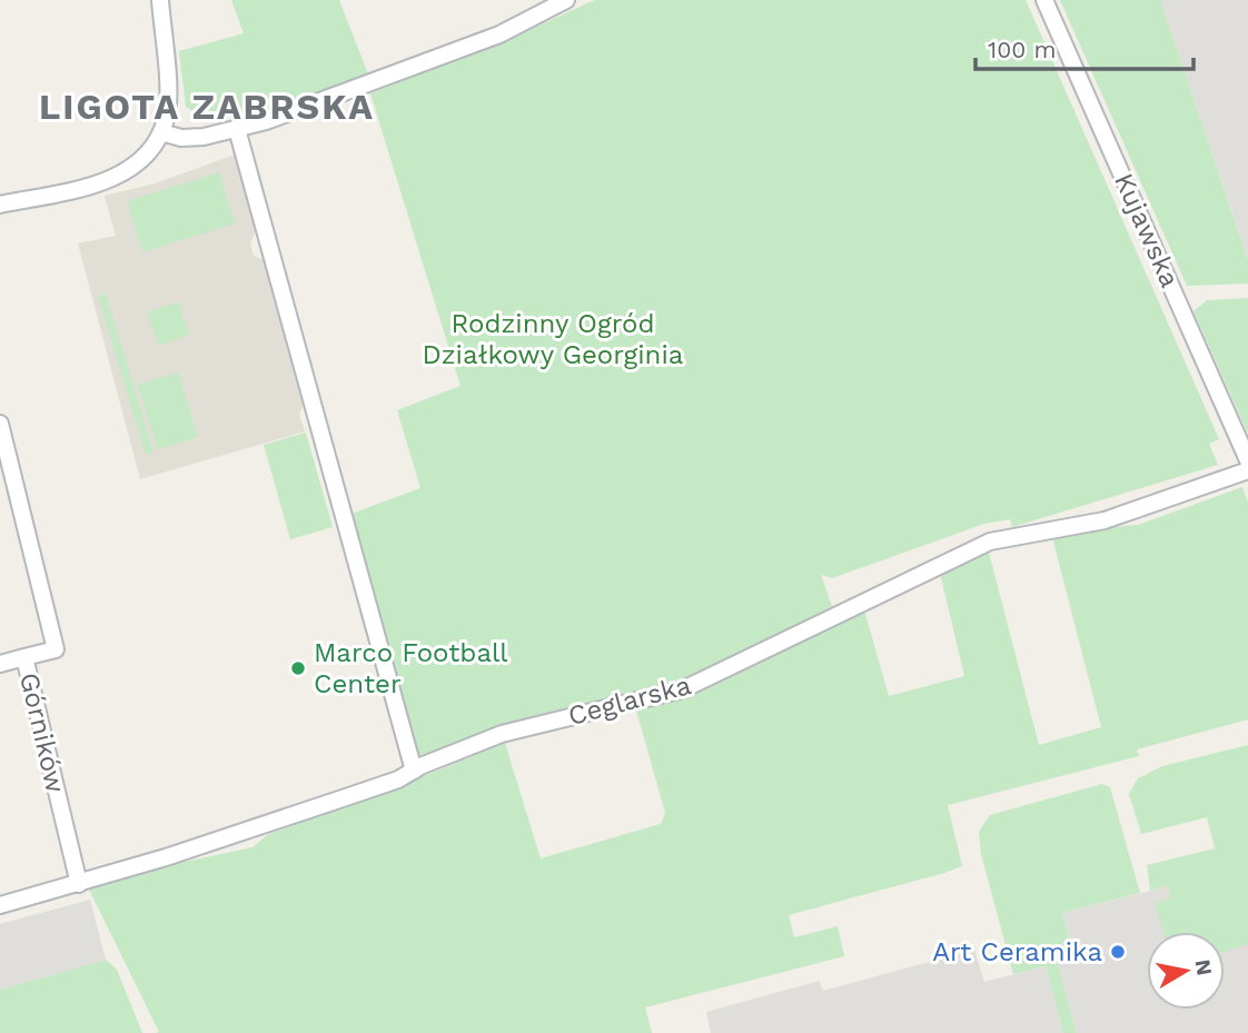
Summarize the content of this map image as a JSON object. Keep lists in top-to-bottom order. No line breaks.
{"streets":{"street":["Kujawska","Ceglarska","Górników"]},"crossings":[["Ceglarska","Górników"]],"districts":["LIGOTA ZABRSKA"],"parks":["Rodzinny Ogród Działkowy Georginia"],"places":["Marco Football Center","Art Ceramika"],"scale_bar":"100 m","north":"right"}
